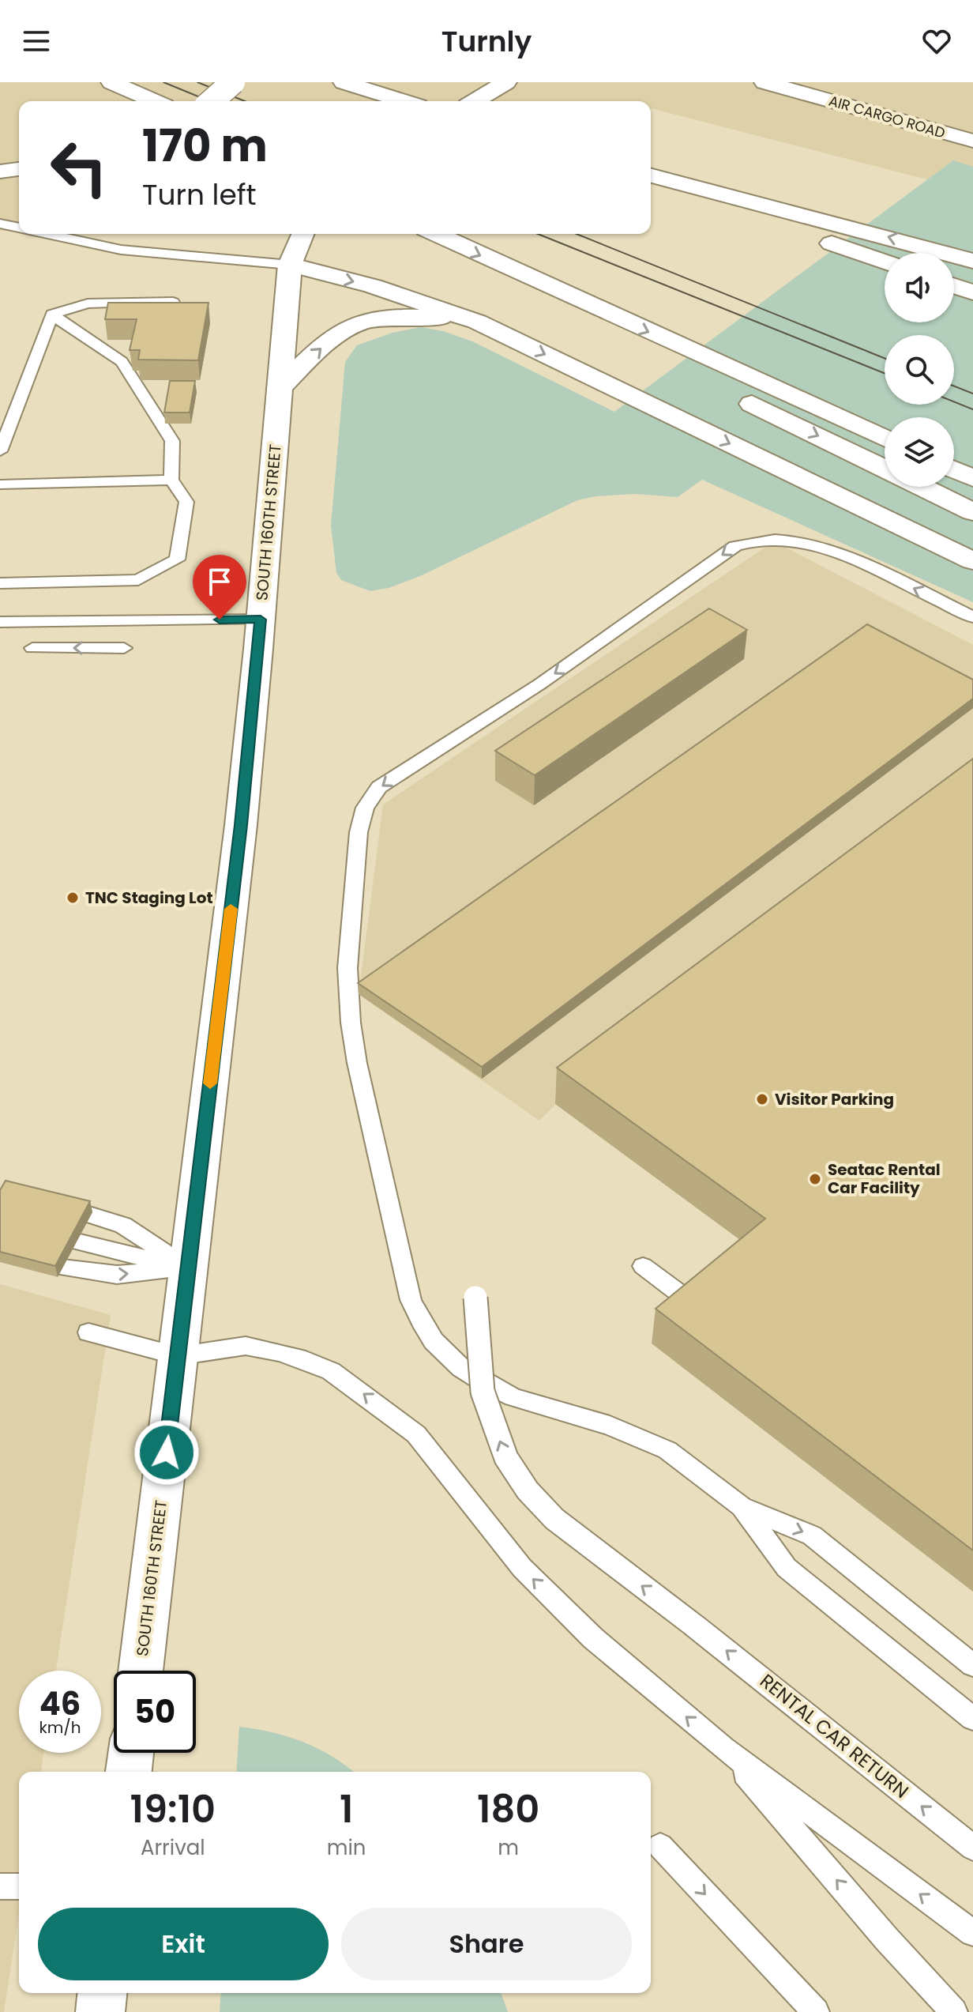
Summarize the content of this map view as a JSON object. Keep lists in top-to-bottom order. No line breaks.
{"streets":{"main road":["AIR CARGO ROAD","SOUTH 160TH STREET"],"lane":["RENTAL CAR RETURN"]},"places":["TNC Staging Lot","Visitor Parking","Seatac Rental Car Facility"],"page":{"header":"Turnly","turn":["170 m","Turn left"],"speed":"46 km/h","limit":"50","eta":["19:10","Arrival","1","min","180","m"],"buttons":["Exit","Share"]}}
